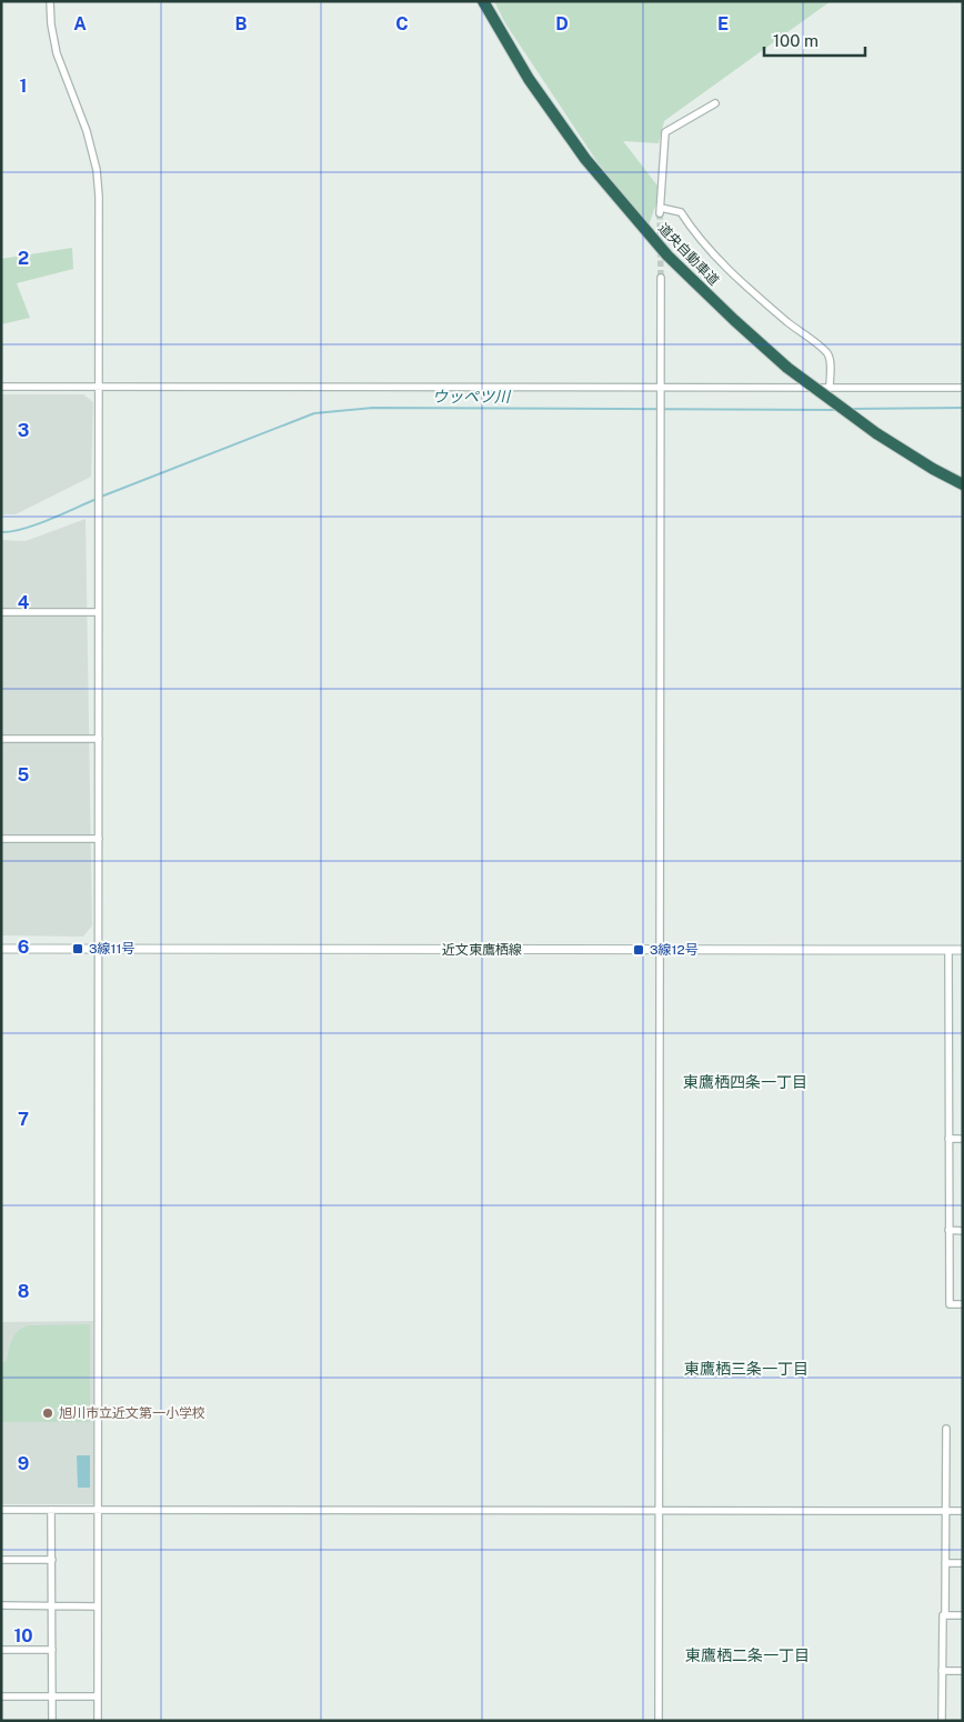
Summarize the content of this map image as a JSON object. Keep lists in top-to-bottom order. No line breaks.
{"streets":{"highway":["道央自動車道"],"street":["近文東鷹栖線"]},"districts":["東鷹栖四条一丁目","東鷹栖三条一丁目","東鷹栖二条一丁目"],"water":["ウッペツ川"],"places":{"transit":["3線11号","3線12号"],"other":["旭川市立近文第一小学校"]},"scale_bar":"100 m","grid":{"columns":["A","B","C","D","E"],"rows":["1","2","3","4","5","6","7","8","9","10"]}}
